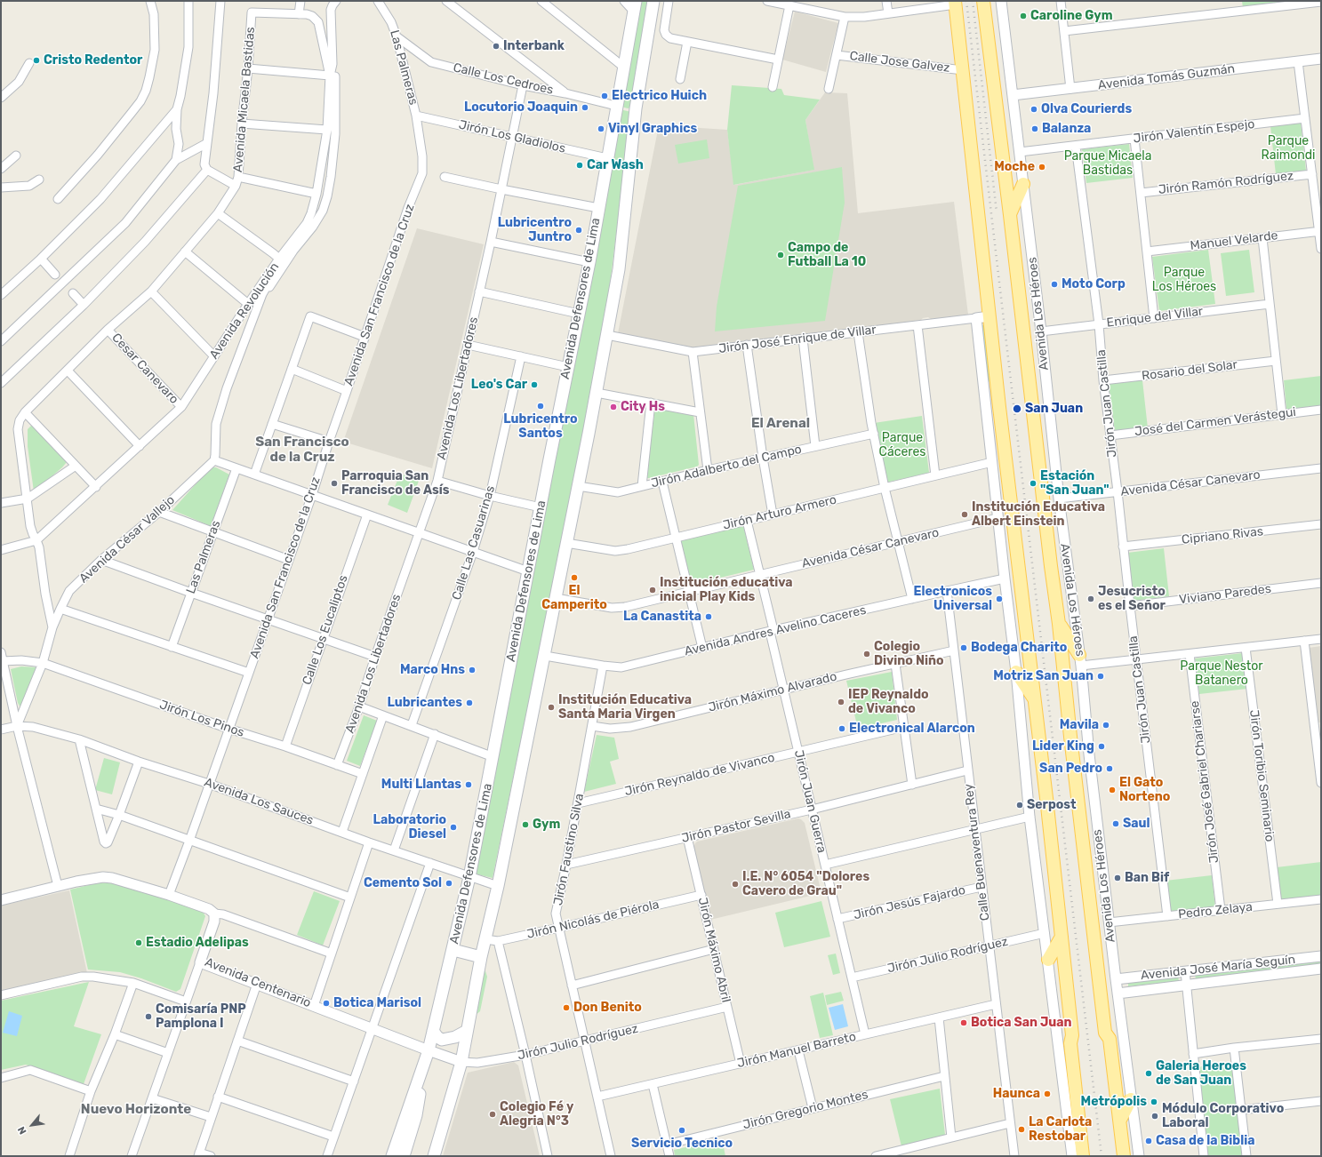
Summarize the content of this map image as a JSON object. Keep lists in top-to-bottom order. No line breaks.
{"streets":{"main road":["Avenida Defensores de Lima","Avenida Los Héroes"],"street":["Calle Jose Galvez","Las Palmeras","Avenida Tomás Guzmán","Calle Los Cedroes","Avenida Micaela Bastidas","Jirón Valentín Espejo","Jirón Los Gladiolos","Jirón Ramón Rodríguez","Manuel Velarde","Avenida San Francisco de la Cruz","Avenida Revolución","Enrique del Villar","Jirón José Enrique de Villar","Cesar Canevaro","Rosario del Solar","Avenida Los Libertadores","Jirón Juan Castilla","José del Carmen Verástegui","Jirón Adalberto del Campo","Avenida César Canevaro","Jirón Arturo Armero","Cipriano Rivas","Avenida César Vallejo","Calle Las Casuarinas","Viviano Paredes","Calle Los Eucaliptos","Avenida Andres Avelino Caceres","Jirón Máximo Alvarado","Jirón Los Pinos","Jirón Reynaldo de Vivanco","Jirón Toribio Seminario","Jirón José Gabriel Chariarse","Avenida Los Sauces","Jirón Juan Guerra","Jirón Pastor Sevilla","Jirón Faustino Silva","Calle Buenaventura Rey","Jirón Jesús Fajardo","Pedro Zelaya","Jirón Nicolás de Piérola","Jirón Máximo Abril","Jirón Julio Rodríguez","Avenida José María Seguín","Avenida Centenario","Jirón Manuel Barreto","Jirón Gregorio Montes"]},"crossings":[["Las Palmeras","Calle Los Cedroes"],["Las Palmeras","Jirón Los Gladiolos"],["Las Palmeras","Avenida San Francisco de la Cruz"],["Avenida Tomás Guzmán","Avenida Los Héroes"],["Calle Los Cedroes","Avenida Defensores de Lima"],["Calle Los Cedroes","Avenida Los Libertadores"],["Avenida Micaela Bastidas","Avenida Revolución"],["Avenida Micaela Bastidas","Cesar Canevaro"],["Jirón Valentín Espejo","Avenida Los Héroes"],["Jirón Valentín Espejo","Jirón Juan Castilla"],["Jirón Los Gladiolos","Avenida San Francisco de la Cruz"],["Jirón Los Gladiolos","Avenida Defensores de Lima"],["Jirón Los Gladiolos","Avenida Los Libertadores"],["Avenida San Francisco de la Cruz","Jirón Los Pinos"],["Avenida San Francisco de la Cruz","Avenida Los Sauces"],["Avenida Defensores de Lima","Avenida Los Sauces"],["Avenida Defensores de Lima","Jirón Julio Rodríguez"],["Avenida Defensores de Lima","Avenida Centenario"],["Avenida Revolución","Cesar Canevaro"],["Avenida Los Héroes","Enrique del Villar"],["Avenida Los Héroes","Avenida César Canevaro"],["Avenida Los Héroes","Pedro Zelaya"],["Avenida Los Héroes","Avenida José María Seguín"],["Enrique del Villar","Jirón Juan Castilla"],["Rosario del Solar","Jirón Juan Castilla"],["Avenida Los Libertadores","Jirón Los Pinos"],["Jirón Juan Castilla","José del Carmen Verástegui"],["Jirón Juan Castilla","Avenida César Canevaro"],["Jirón Juan Castilla","Cipriano Rivas"],["Jirón Juan Castilla","Viviano Paredes"],["Jirón Juan Castilla","Pedro Zelaya"],["Avenida César Canevaro","Jirón Juan Guerra"],["Jirón Arturo Armero","Jirón Juan Guerra"],["Avenida César Vallejo","Jirón Los Pinos"],["Avenida César Vallejo","Avenida Los Sauces"],["Calle Los Eucaliptos","Jirón Los Pinos"],["Avenida Andres Avelino Caceres","Jirón Juan Guerra"],["Avenida Andres Avelino Caceres","Jirón Faustino Silva"],["Avenida Andres Avelino Caceres","Calle Buenaventura Rey"],["Jirón Máximo Alvarado","Jirón Juan Guerra"],["Jirón Máximo Alvarado","Jirón Faustino Silva"],["Jirón Máximo Alvarado","Calle Buenaventura Rey"],["Jirón Reynaldo de Vivanco","Jirón Juan Guerra"],["Jirón Reynaldo de Vivanco","Jirón Faustino Silva"],["Jirón Toribio Seminario","Pedro Zelaya"],["Jirón José Gabriel Chariarse","Pedro Zelaya"],["Jirón Juan Guerra","Jirón Pastor Sevilla"],["Jirón Juan Guerra","Jirón Jesús Fajardo"],["Jirón Juan Guerra","Jirón Julio Rodríguez"],["Jirón Juan Guerra","Jirón Manuel Barreto"],["Jirón Pastor Sevilla","Jirón Faustino Silva"],["Jirón Pastor Sevilla","Calle Buenaventura Rey"],["Jirón Pastor Sevilla","Jirón Máximo Abril"],["Jirón Faustino Silva","Jirón Nicolás de Piérola"],["Jirón Faustino Silva","Jirón Julio Rodríguez"],["Jirón Faustino Silva","Jirón Manuel Barreto"],["Calle Buenaventura Rey","Jirón Jesús Fajardo"],["Calle Buenaventura Rey","Jirón Julio Rodríguez"],["Calle Buenaventura Rey","Jirón Manuel Barreto"],["Jirón Nicolás de Piérola","Jirón Máximo Abril"],["Jirón Máximo Abril","Jirón Julio Rodríguez"],["Jirón Máximo Abril","Jirón Manuel Barreto"],["Jirón Julio Rodríguez","Avenida Centenario"]],"districts":["El Arenal","San Francisco de la Cruz","Nuevo Horizonte"],"parks":["Parque Raimondi","Parque Micaela Bastidas","Parque Los Héroes","Parque Cáceres","Parque Nestor Batanero"],"places":["Caroline Gym","Interbank","Cristo Redentor","Electrico Huich","Locutorio Joaquin","Olva Courierds","Vinyl Graphics","Balanza","Car Wash","Moche","Lubricentro Juntro","Campo de Futball La 10","Moto Corp","Leo's Car","Lubricentro Santos","City Hs","San Juan","Parroquia San Francisco de Asís","Estación \"San Juan\"","Institución Educativa Albert Einstein","El Camperito","Institución educativa inicial Play Kids","Electronicos Universal","Jesucristo es el Señor","La Canastita","Bodega Charito","Colegio Divino Niño","Marco Hns","Motriz San Juan","IEP Reynaldo de Vivanco","Lubricantes","Institución Educativa Santa Maria Virgen","Mavila","Electronical Alarcon","Lider King","San Pedro","Multi Llantas","El Gato Norteno","Serpost","Saul","Gym","Laboratorio Diesel","Ban Bif","Cemento Sol","I.E. N° 6054 \"Dolores Cavero de Grau\"","Estadio Adelipas","Botica Marisol","Don Benito","Comisaría PNP Pamplona I","Botica San Juan","Galeria Heroes de San Juan","Haunca","Metrópolis","Colegio Fé y Alegria N°3","Módulo Corporativo Laboral","La Carlota Restobar","Servicio Tecnico","Casa de la Biblia"],"north":"bottom left"}
